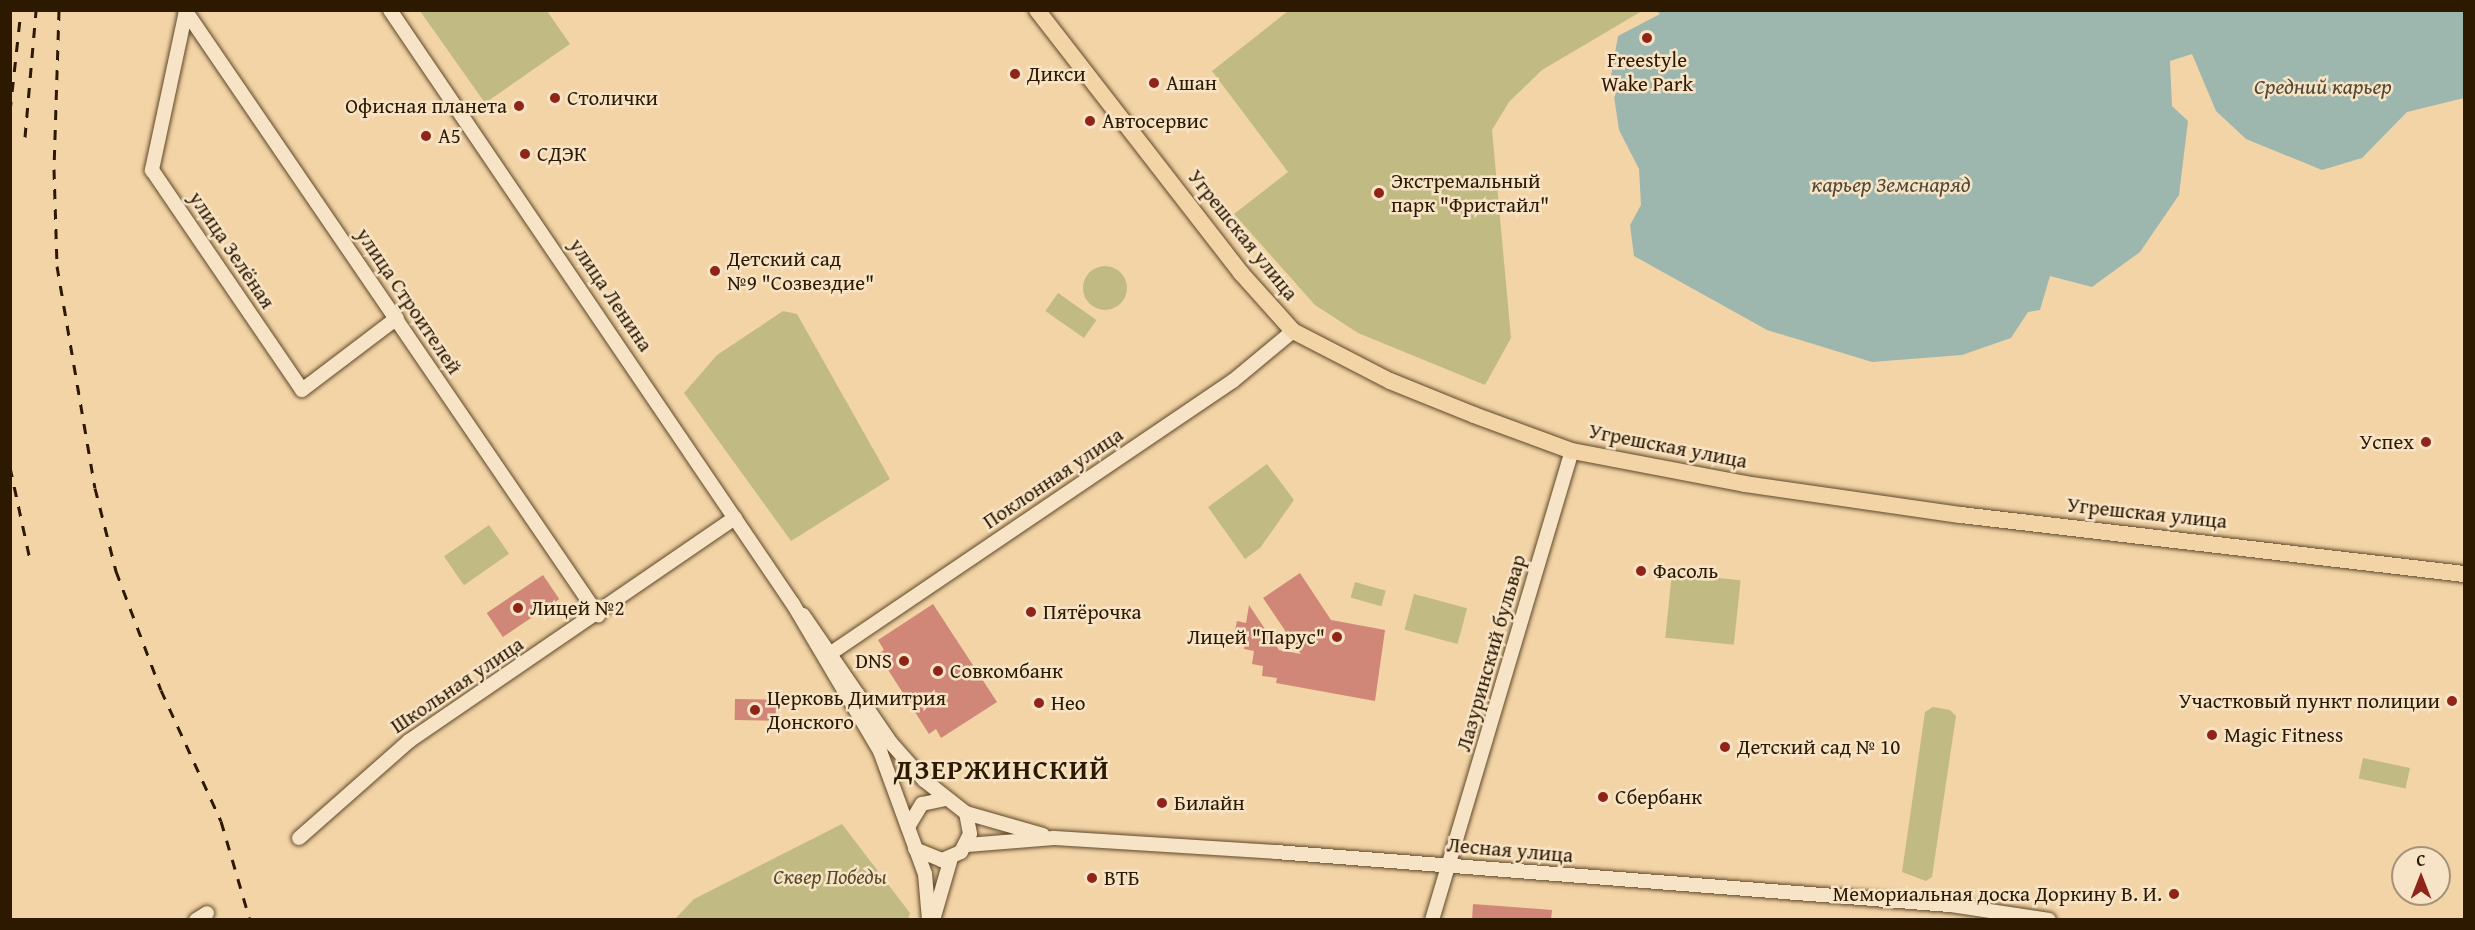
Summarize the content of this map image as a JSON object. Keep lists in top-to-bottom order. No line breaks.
{"streets":{"main road":["Угрешская улица"],"street":["улица Зелёная","улица Ленина","улица Строителей","Поклонная улица","Лазуринский бульвар","Школьная улица","Лесная улица"]},"crossings":[["Угрешская улица","Поклонная улица"],["Угрешская улица","Лазуринский бульвар"],["улица Зелёная","улица Строителей"],["улица Ленина","Поклонная улица"],["улица Ленина","Школьная улица"],["улица Ленина","Лесная улица"],["улица Строителей","Школьная улица"],["Лазуринский бульвар","Лесная улица"]],"districts":["ДЗЕРЖИНСКИЙ"],"water":["Средний карьер","карьер Земснаряд"],"parks":["Сквер Победы"],"places":["Freestyle Wake Park","Дикси","Ашан","Столички","Офисная планета","Автосервис","А5","СДЭК","Экстремальный парк \"Фристайл\"","Детский сад №9 \"Созвездие\"","Успех","Фасоль","Лицей №2","Пятёрочка","Лицей \"Парус\"","DNS","Совкомбанк","Участковый пункт полиции","Нео","Церковь Димитрия Донского","Magic Fitness","Детский сад № 10","Сбербанк","Билайн","ВТБ","Мемориальная доска Доркину В. И."],"north":"top"}
